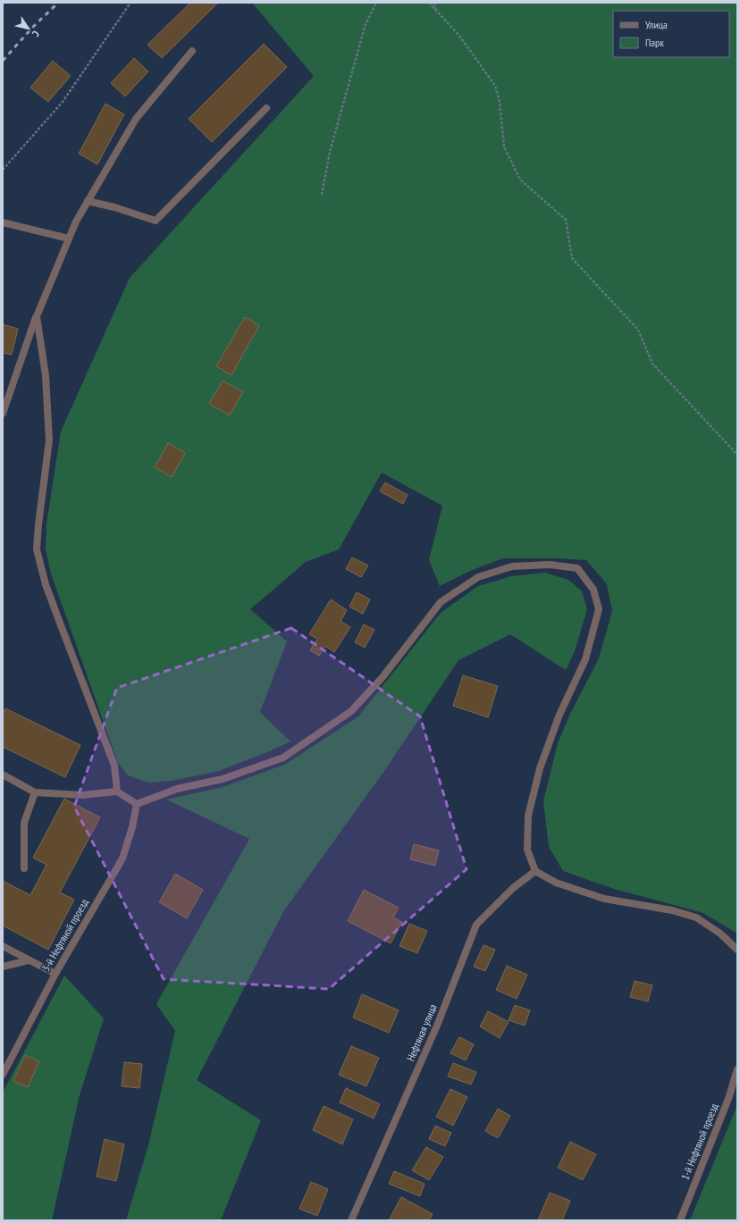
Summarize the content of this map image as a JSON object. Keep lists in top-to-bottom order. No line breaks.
{"streets":{"street":["3-й Нефтяной проезд","Нефтяная улица","1-й Нефтяной проезд"]},"legend":["Улица","Парк"],"north":"bottom right"}
